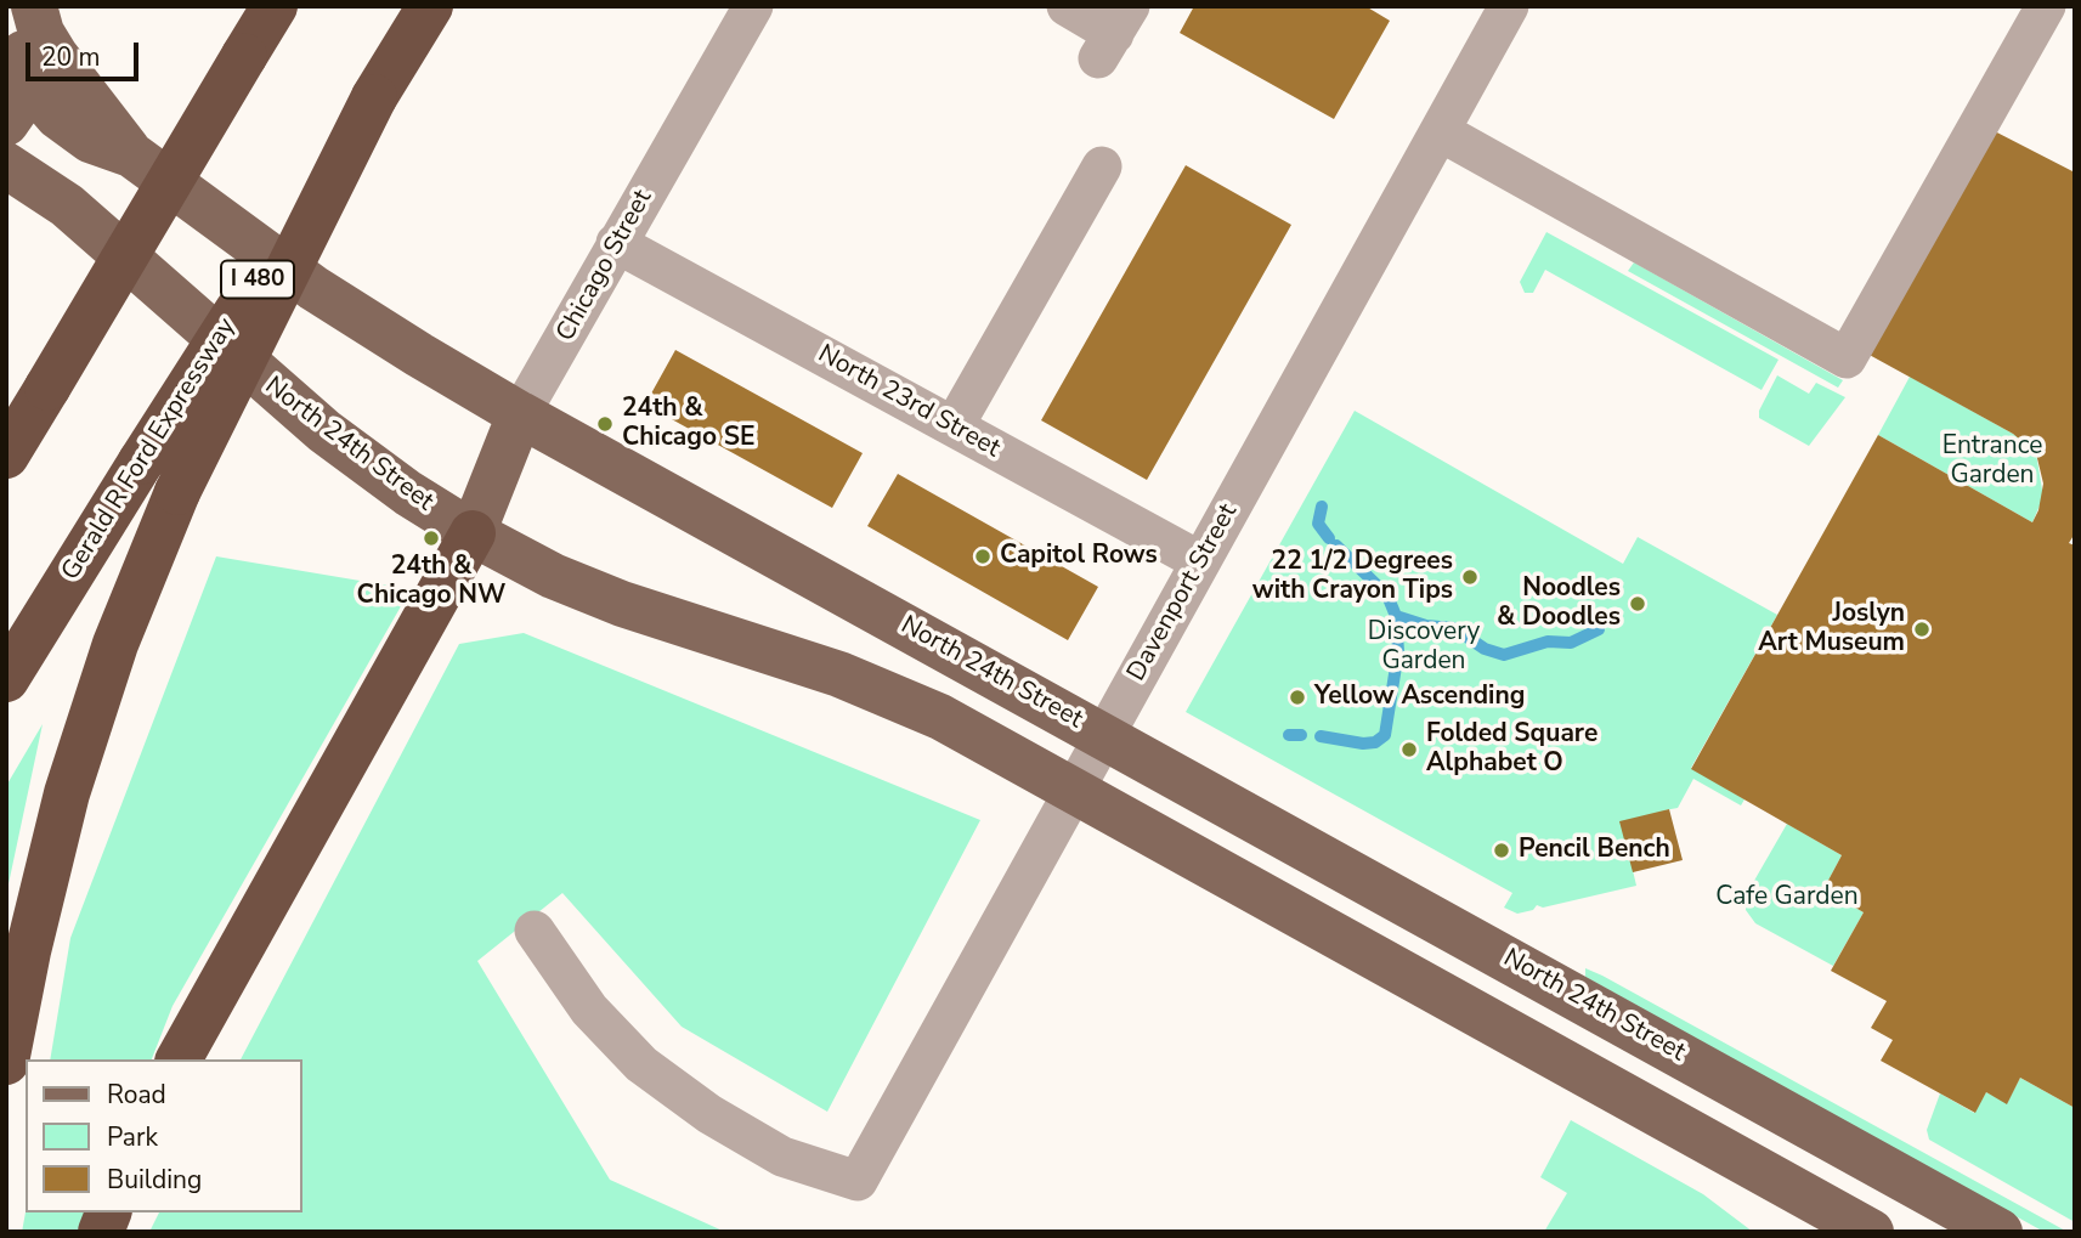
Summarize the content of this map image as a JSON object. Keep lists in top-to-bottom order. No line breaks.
{"streets":{"highway":["I 480","Gerald R Ford Expressway"],"main road":["Chicago Street","North 24th Street"],"street":["North 23rd Street","Davenport Street"]},"crossings":[["Chicago Street","North 23rd Street"],["Chicago Street","North 24th Street"],["North 23rd Street","Davenport Street"],["North 24th Street","Davenport Street"]],"parks":["Entrance Garden","Discovery Garden","Cafe Garden"],"places":["24th & Chicago SE","24th & Chicago NW","Capitol Rows","22 1/2 Degrees with Crayon Tips","Noodles & Doodles","Joslyn Art Museum","Yellow Ascending","Folded Square Alphabet O","Pencil Bench"],"legend":["Road","Park","Building"],"scale_bar":"20 m"}
